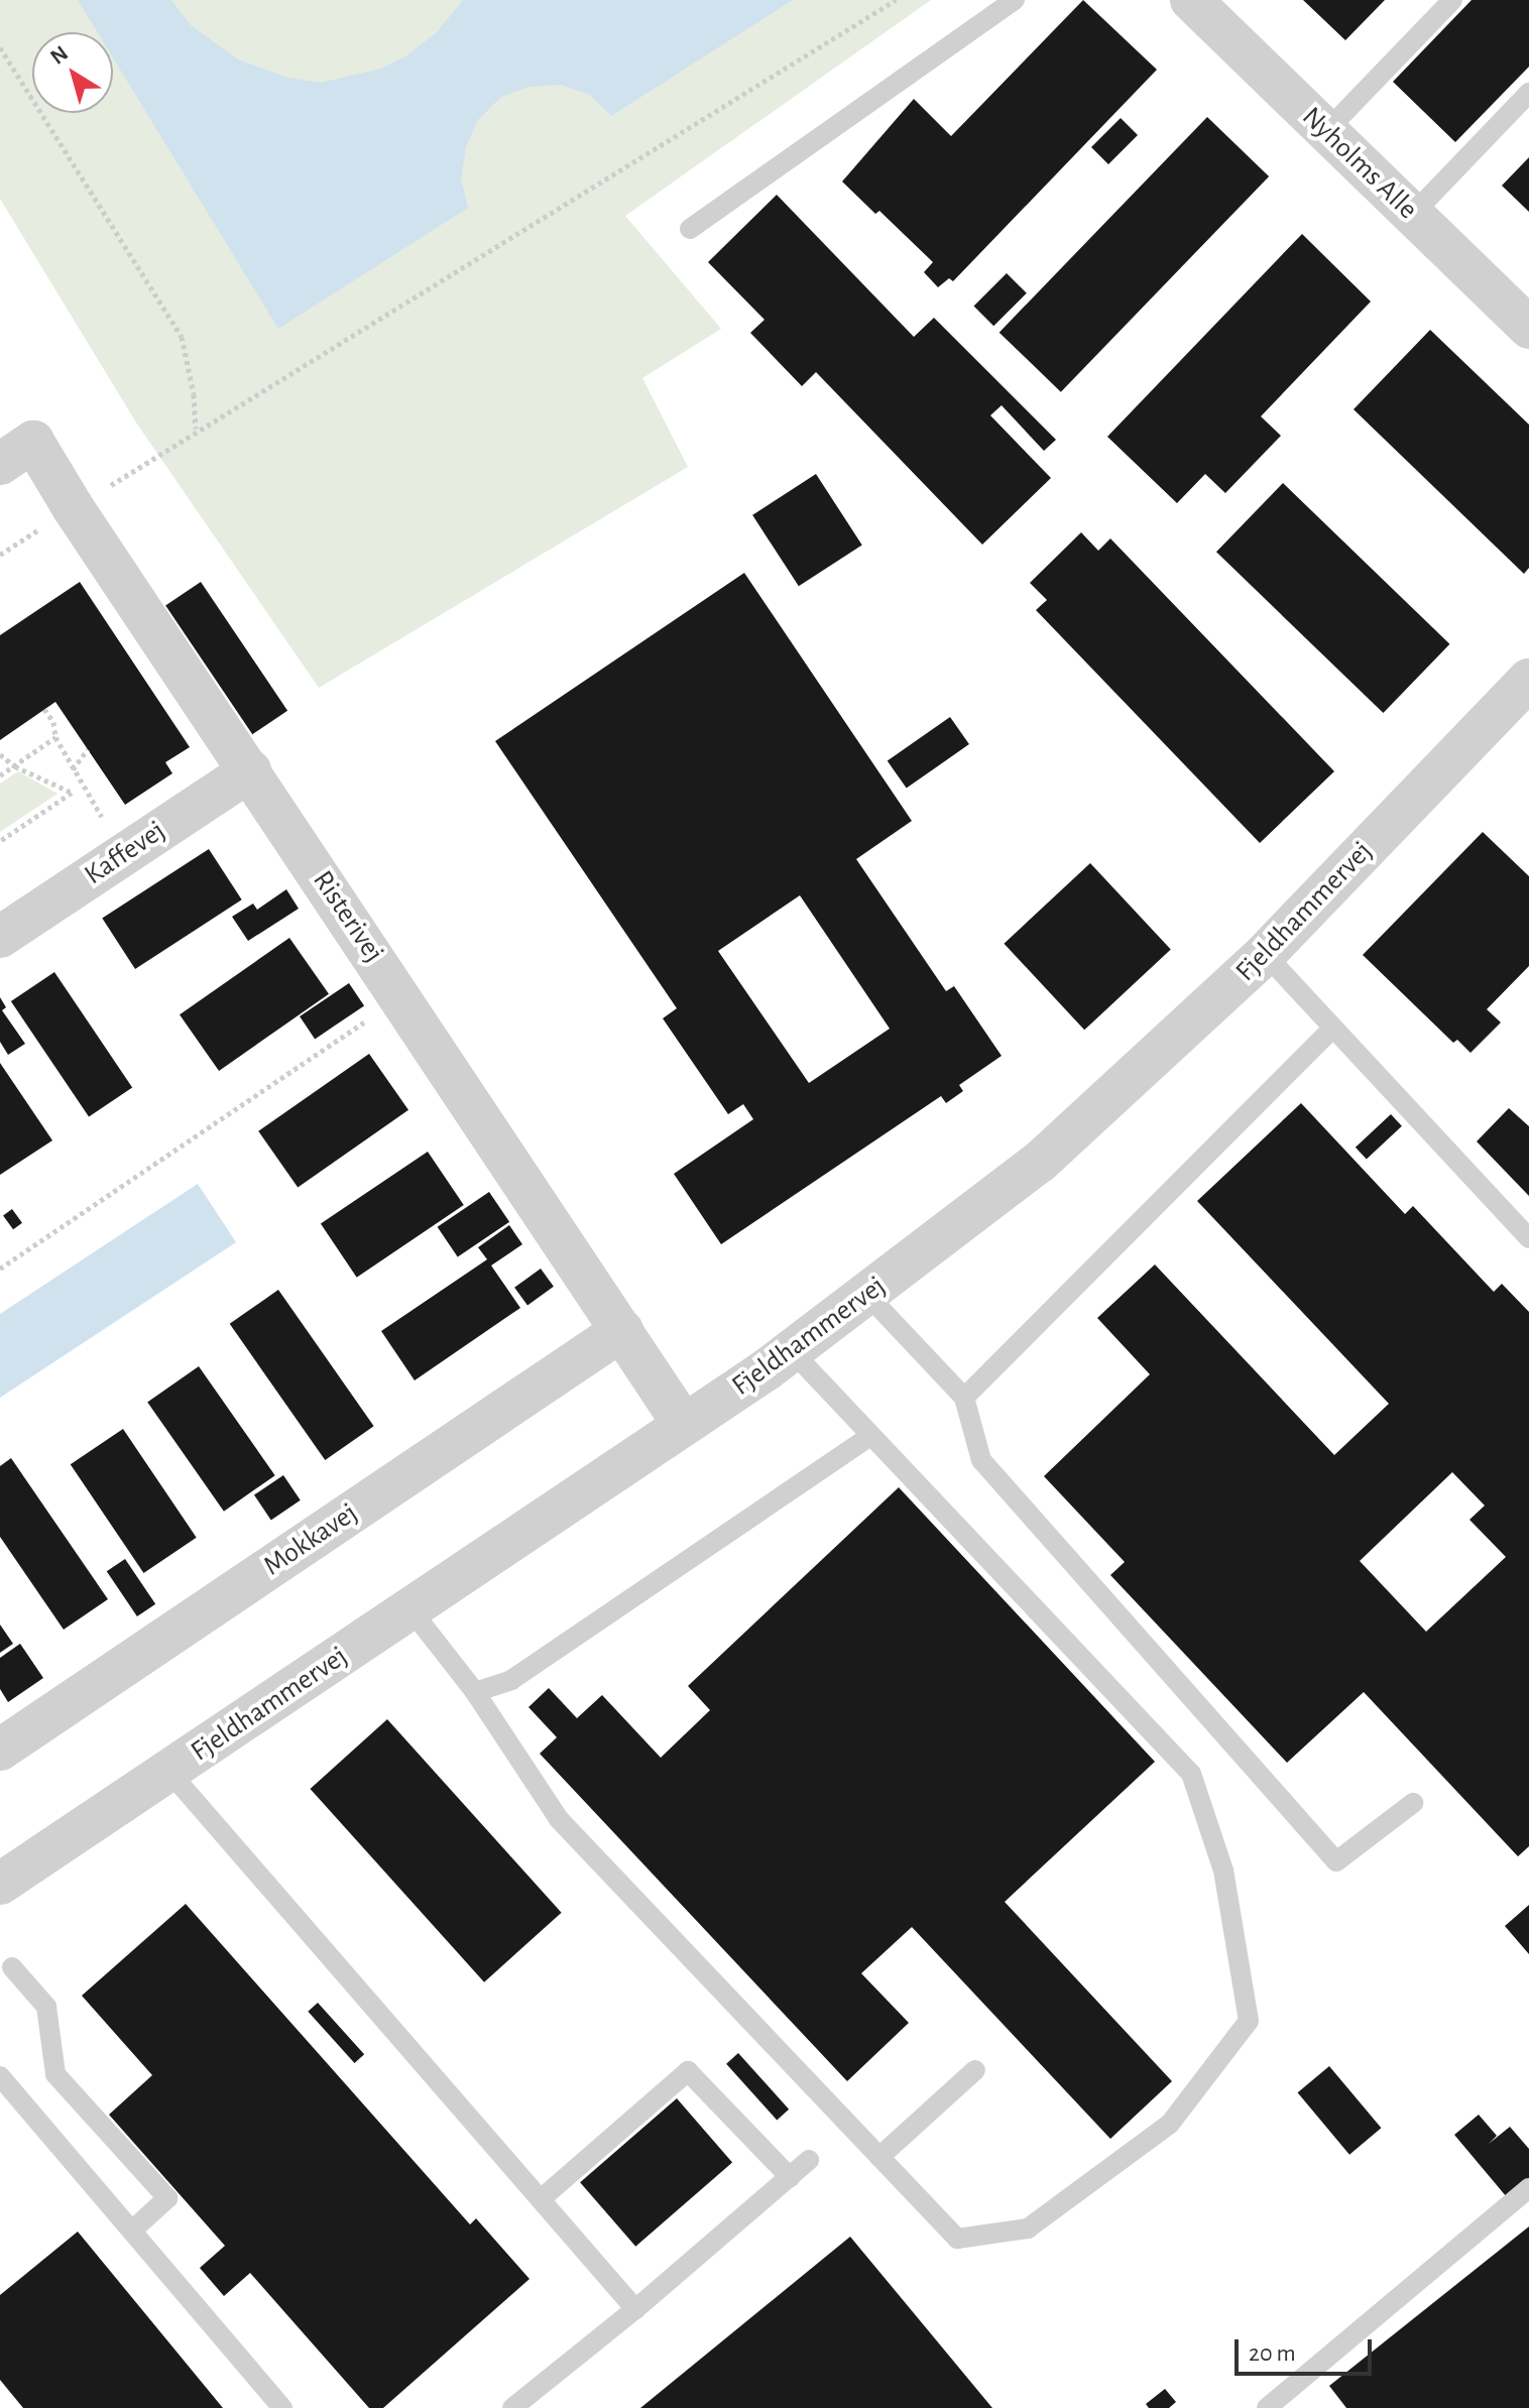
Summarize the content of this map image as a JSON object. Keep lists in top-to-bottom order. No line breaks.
{"streets":{"street":["Nyholms Alle","Kaffevej","Fjeldhammervej","Risterivej","Mokkavej"]},"crossings":[["Kaffevej","Risterivej"],["Fjeldhammervej","Risterivej"],["Risterivej","Mokkavej"]],"scale_bar":"20 m","north":"top left"}
